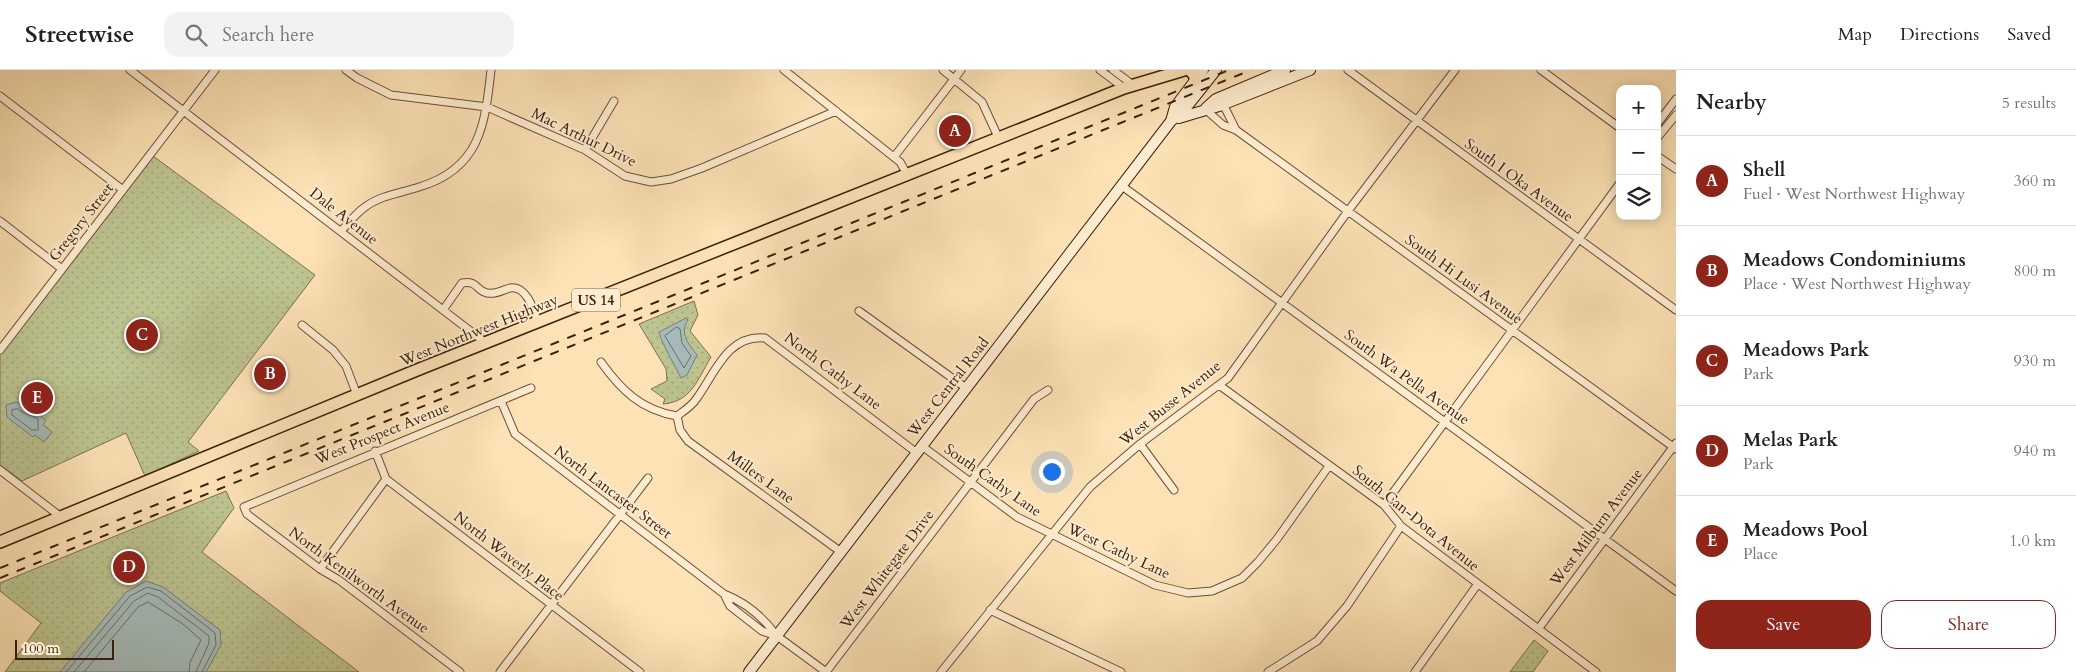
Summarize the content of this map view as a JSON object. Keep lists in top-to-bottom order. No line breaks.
{"streets":{"main road":["US 14","West Northwest Highway","West Central Road"],"street":["Mac Arthur Drive","South I Oka Avenue","Dale Avenue","Gregory Street","South Hi Lusi Avenue","North Cathy Lane","South Wa Pella Avenue","West Busse Avenue","West Prospect Avenue","Millers Lane","South Cathy Lane","North Lancaster Street","South Can-Dota Avenue","West Milburn Avenue","West Cathy Lane","North Waverly Place","West Whitegate Drive","North Kenilworth Avenue"]},"crossings":[["South I Oka Avenue","West Busse Avenue"],["Dale Avenue","Gregory Street"],["Dale Avenue","West Northwest Highway"],["South Hi Lusi Avenue","West Busse Avenue"],["South Hi Lusi Avenue","West Milburn Avenue"],["US 14","West Northwest Highway"],["North Cathy Lane","West Central Road"],["North Cathy Lane","Millers Lane"],["North Cathy Lane","South Cathy Lane"],["South Wa Pella Avenue","West Central Road"],["South Wa Pella Avenue","West Busse Avenue"],["South Wa Pella Avenue","West Milburn Avenue"],["West Central Road","Millers Lane"],["West Central Road","South Cathy Lane"],["West Central Road","North Lancaster Street"],["West Busse Avenue","South Cathy Lane"],["West Busse Avenue","South Can-Dota Avenue"],["West Busse Avenue","West Cathy Lane"],["West Prospect Avenue","North Lancaster Street"],["West Prospect Avenue","North Kenilworth Avenue"],["South Cathy Lane","West Cathy Lane"],["South Cathy Lane","West Whitegate Drive"],["North Lancaster Street","West Whitegate Drive"],["South Can-Dota Avenue","West Milburn Avenue"],["South Can-Dota Avenue","West Cathy Lane"]],"scale_bar":"100 m","page":{"header":"Streetwise","search":"Search here","nav":["Map","Directions","Saved"],"heading":["Nearby","5 results"],"map_buttons":["+","−"],"pins":["A","C","B","E","D"],"list":[{"mark":"A","name":"Shell","note":"Fuel · West Northwest Highway","value":"360 m"},{"mark":"B","name":"Meadows Condominiums","note":"Place · West Northwest Highway","value":"800 m"},{"mark":"C","name":"Meadows Park","note":"Park","value":"930 m"},{"mark":"D","name":"Melas Park","note":"Park","value":"940 m"},{"mark":"E","name":"Meadows Pool","note":"Place","value":"1.0 km"}],"buttons":["Save","Share"],"scale":"100 m"}}
